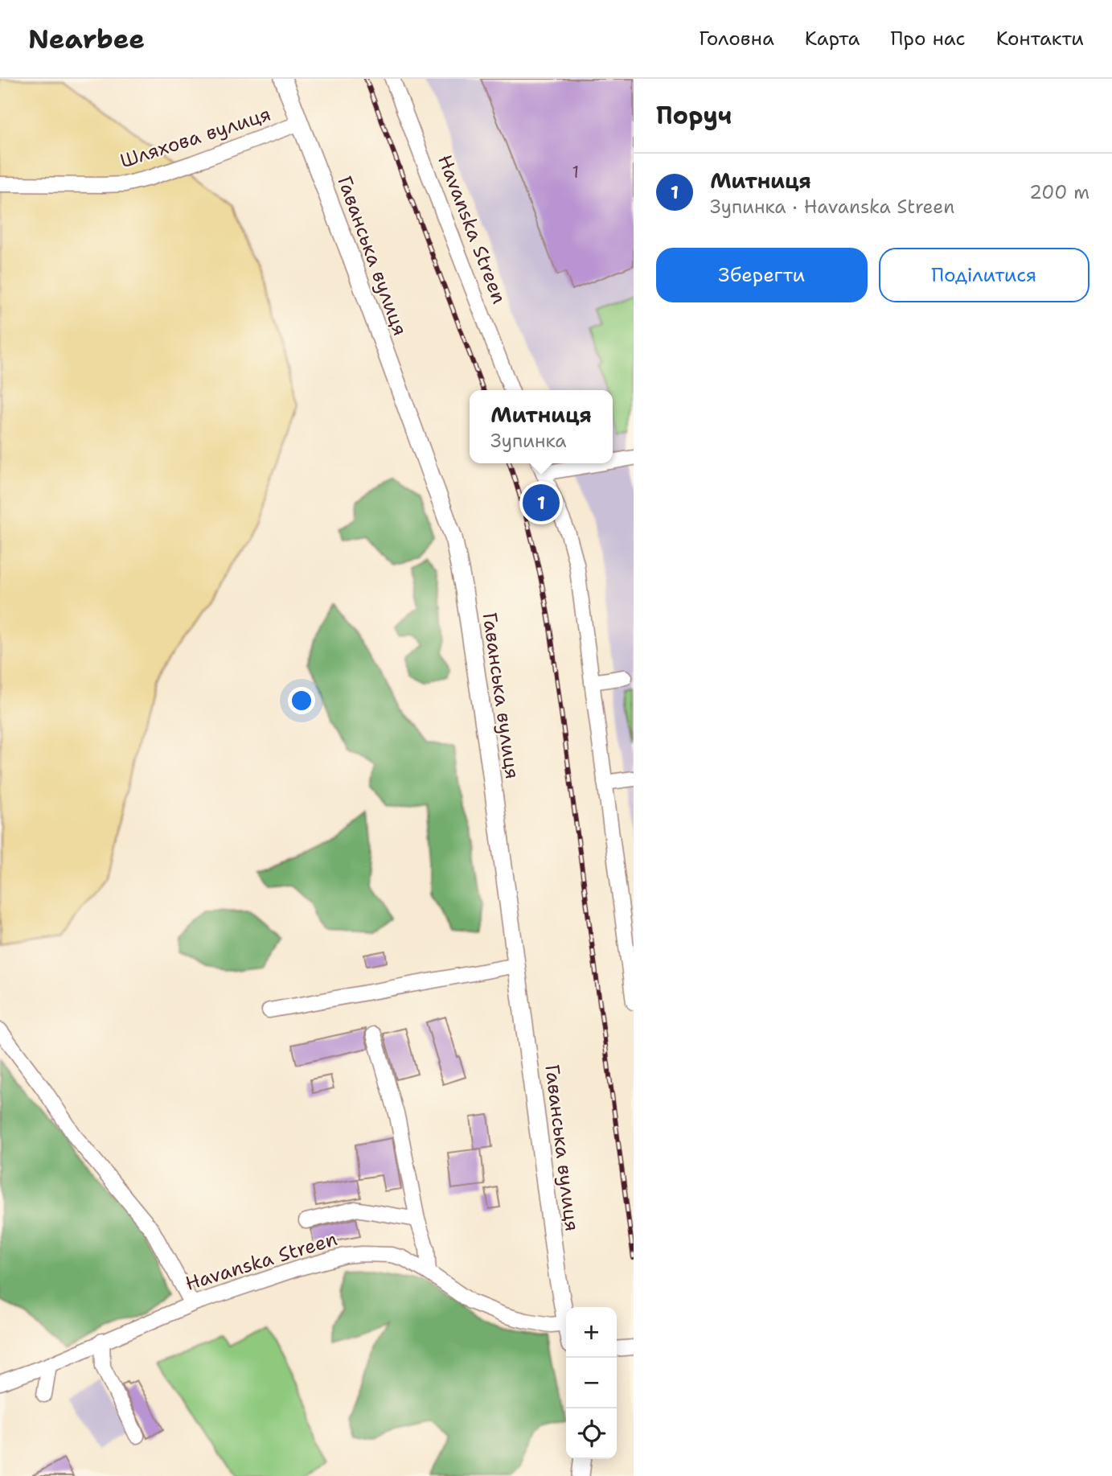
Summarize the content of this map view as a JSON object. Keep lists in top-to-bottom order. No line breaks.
{"streets":{"main road":["Гаванська вулиця"],"street":["Шляхова вулиця","Havanska Streen"]},"crossings":[["Шляхова вулиця","Гаванська вулиця"],["Havanska Streen","Гаванська вулиця"]],"house_numbers":["1"],"page":{"header":"Nearbee","nav":["Головна","Карта","Про нас","Контакти"],"heading":"Поруч","list":[{"mark":"1","name":"Митниця","note":"Зупинка · Havanska Streen","value":"200 m"}],"buttons":["Зберегти","Поділитися"],"popup":["Митниця","Зупинка"],"pins":"1","map_buttons":["+","−"]}}
